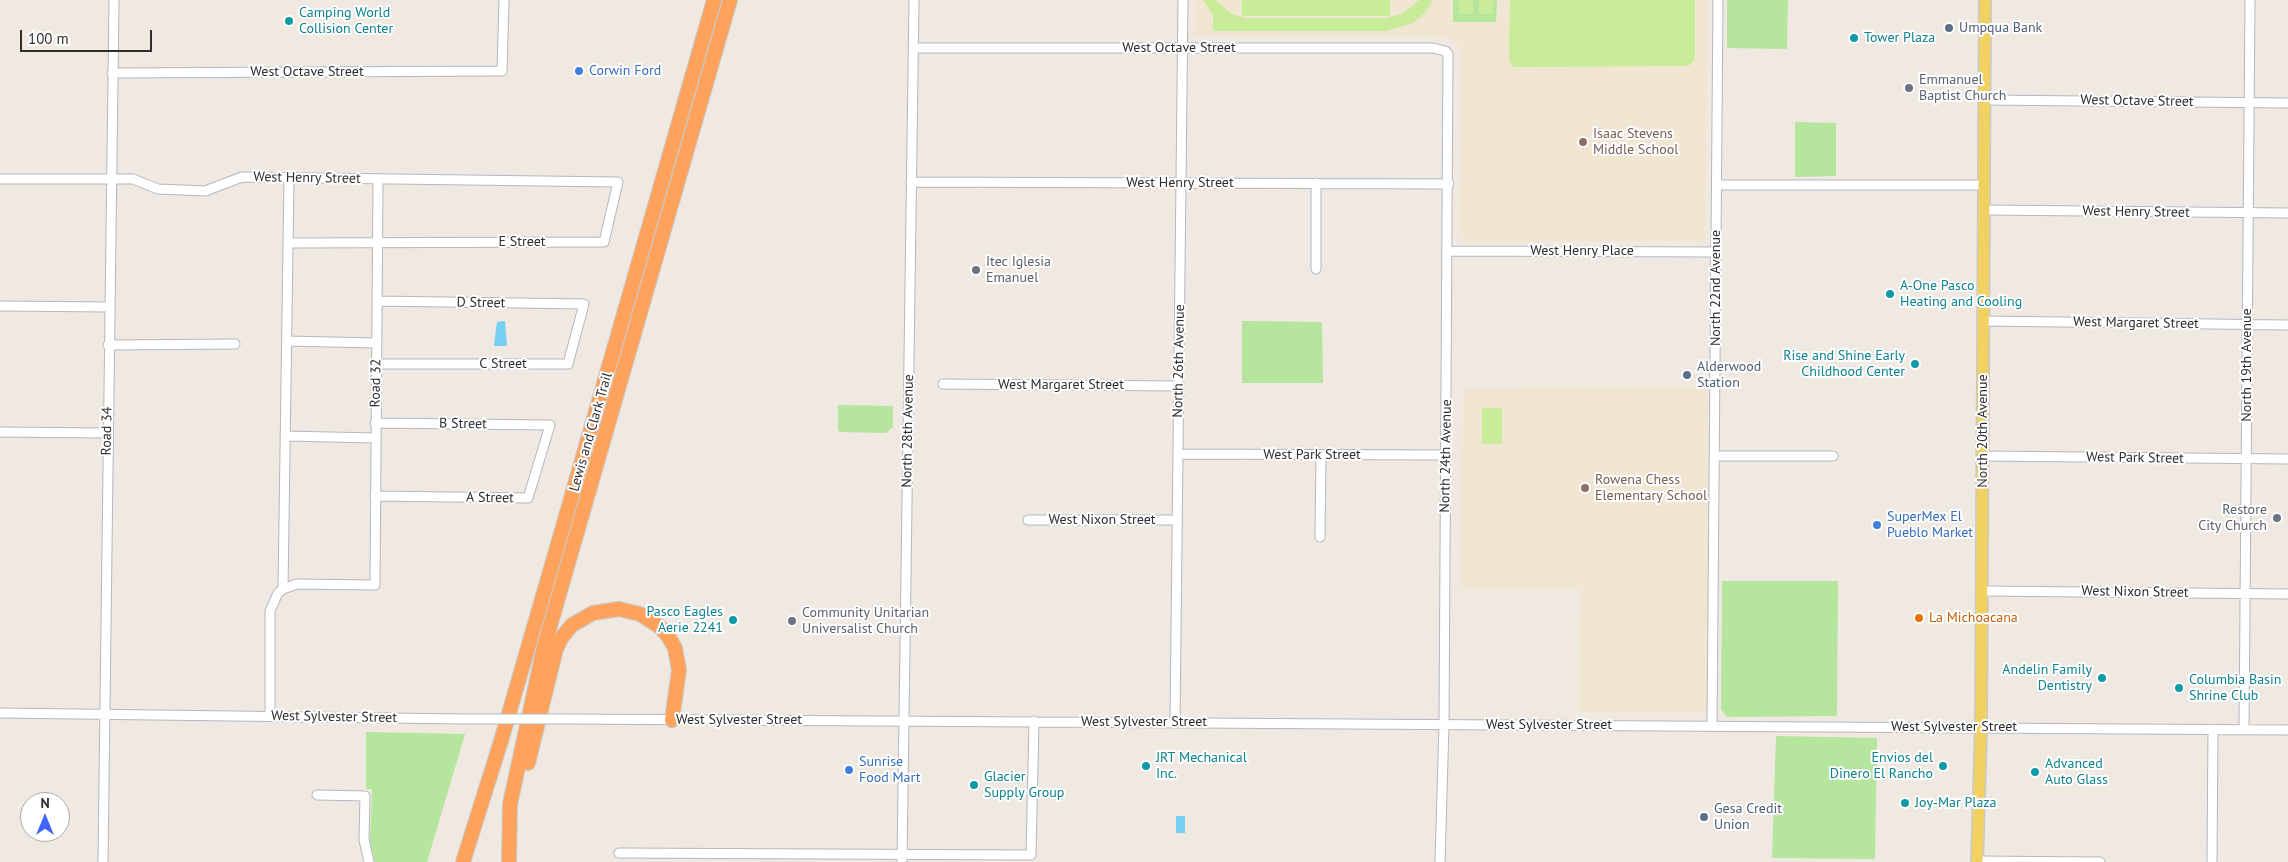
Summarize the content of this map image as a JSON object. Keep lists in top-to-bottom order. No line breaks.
{"streets":{"highway":["Lewis and Clark Trail"],"main road":["North 20th Avenue"],"street":["West Octave Street","West Henry Street","E Street","West Henry Place","North 22nd Avenue","D Street","West Margaret Street","North 26th Avenue","C Street","North 19th Avenue","Road 32","B Street","Road 34","North 28th Avenue","West Park Street","North 24th Avenue","A Street","West Nixon Street","West Sylvester Street"]},"crossings":[["West Octave Street","North 26th Avenue"],["West Octave Street","North 19th Avenue"],["West Octave Street","Road 34"],["West Octave Street","North 28th Avenue"],["West Octave Street","North 20th Avenue"],["West Octave Street","North 24th Avenue"],["West Henry Street","E Street"],["West Henry Street","North 26th Avenue"],["West Henry Street","North 19th Avenue"],["West Henry Street","Road 32"],["West Henry Street","Road 34"],["West Henry Street","North 28th Avenue"],["West Henry Street","North 20th Avenue"],["West Henry Street","North 24th Avenue"],["E Street","Road 32"],["West Henry Place","North 22nd Avenue"],["West Henry Place","North 24th Avenue"],["North 22nd Avenue","West Sylvester Street"],["D Street","C Street"],["D Street","Road 32"],["West Margaret Street","North 26th Avenue"],["West Margaret Street","North 19th Avenue"],["West Margaret Street","North 20th Avenue"],["North 26th Avenue","West Park Street"],["North 26th Avenue","West Nixon Street"],["North 26th Avenue","West Sylvester Street"],["C Street","Road 32"],["North 19th Avenue","West Park Street"],["North 19th Avenue","West Nixon Street"],["North 19th Avenue","West Sylvester Street"],["Road 32","B Street"],["Road 32","A Street"],["B Street","A Street"],["Road 34","West Sylvester Street"],["North 28th Avenue","West Sylvester Street"],["North 20th Avenue","West Park Street"],["North 20th Avenue","West Nixon Street"],["North 20th Avenue","West Sylvester Street"],["West Park Street","North 24th Avenue"],["North 24th Avenue","West Sylvester Street"]],"places":["Camping World Collision Center","Umpqua Bank","Tower Plaza","Corwin Ford","Emmanuel Baptist Church","Isaac Stevens Middle School","Itec Iglesia Emanuel","A-One Pasco Heating and Cooling","Rise and Shine Early Childhood Center","Alderwood Station","Rowena Chess Elementary School","Restore City Church","SuperMex El Pueblo Market","La Michoacana","Pasco Eagles Aerie 2241","Community Unitarian Universalist Church","Andelin Family Dentistry","Columbia Basin Shrine Club","JRT Mechanical Inc.","Envios del Dinero El Rancho","Sunrise Food Mart","Advanced Auto Glass","Glacier Supply Group","Joy-Mar Plaza","Gesa Credit Union"],"scale_bar":"100 m","north":"top"}
